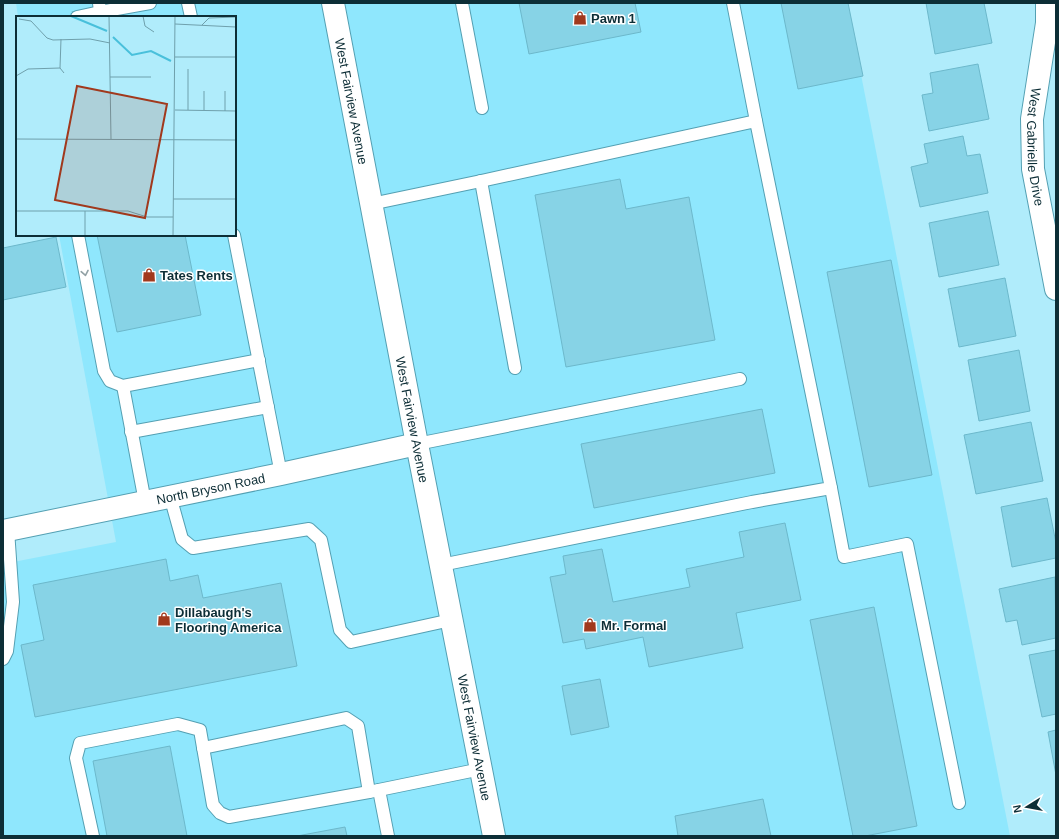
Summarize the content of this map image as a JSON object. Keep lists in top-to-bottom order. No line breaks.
{"streets":{"main road":["West Fairview Avenue","West Gabrielle Drive","North Bryson Road"]},"crossings":[["West Fairview Avenue","North Bryson Road"]],"places":{"shop":["Pawn 1","Tates Rents","Dillabaugh's Flooring America","Mr. Formal"]},"north":"left"}
